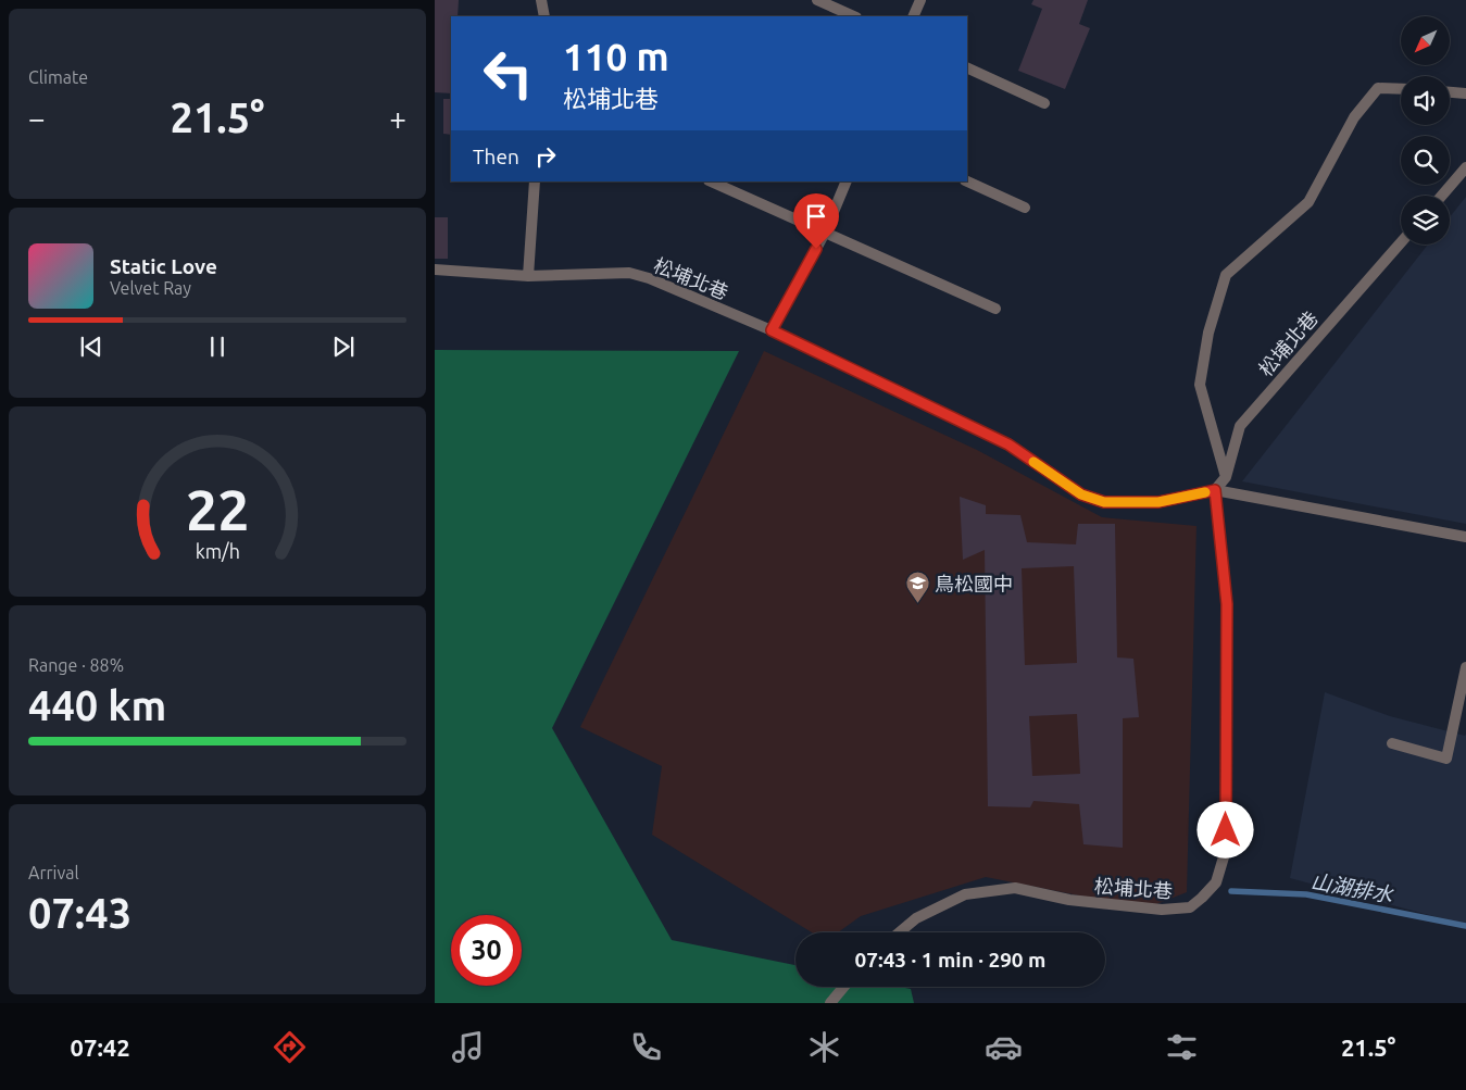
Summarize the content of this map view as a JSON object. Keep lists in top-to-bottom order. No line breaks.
{"streets":{"street":["松埔北巷"]},"water":["山湖排水"],"places":{"school or university":["鳥松國中"]},"north":"bottom left","page":{"tile":["Climate",["Range · 88%","440 km"],["Arrival","07:43"]],"turn":["110 m","松埔北巷"],"heat":["−","21.5°","+"],"then":"Then","song":["Static Love","Velvet Ray"],"limit":"30","trip":"07:43 · 1 min · 290 m","tabs":["07:42","21.5°"],"gauge":["22","km/h"]}}
